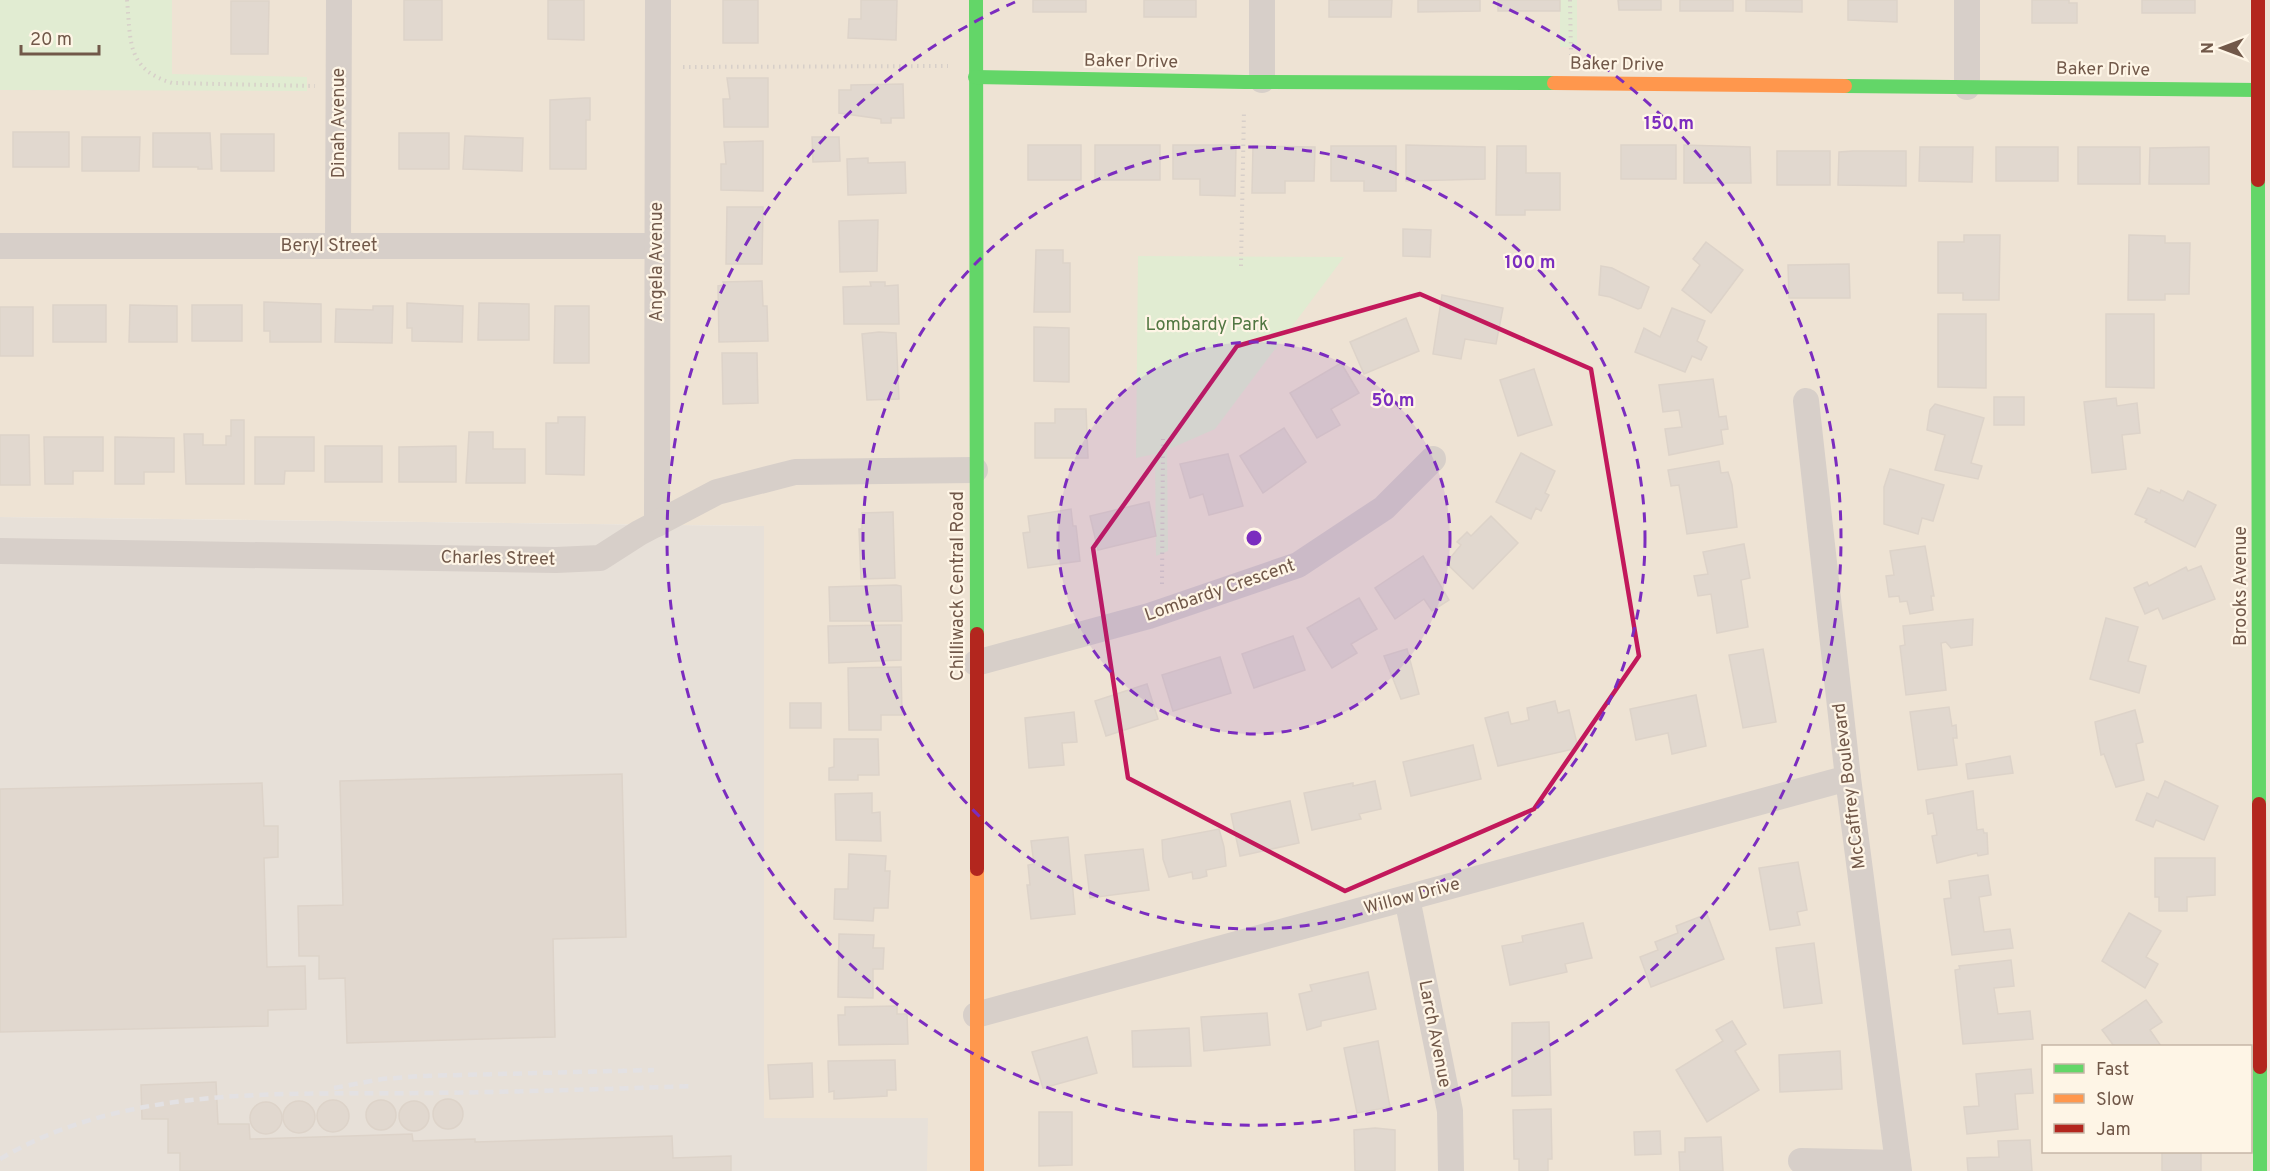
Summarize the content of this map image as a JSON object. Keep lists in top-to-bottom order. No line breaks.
{"streets":{"street":["Baker Drive","Dinah Avenue","Beryl Street","Angela Avenue","Charles Street","Chilliwack Central Road","Brooks Avenue","Lombardy Crescent","McCaffrey Boulevard","Willow Drive","Larch Avenue"]},"crossings":[["Baker Drive","Chilliwack Central Road"],["Baker Drive","Brooks Avenue"],["Dinah Avenue","Beryl Street"],["Beryl Street","Angela Avenue"],["Angela Avenue","Charles Street"],["Charles Street","Chilliwack Central Road"],["Chilliwack Central Road","Lombardy Crescent"],["Chilliwack Central Road","Willow Drive"],["McCaffrey Boulevard","Willow Drive"],["Willow Drive","Larch Avenue"]],"parks":["Lombardy Park"],"legend":["Fast","Slow","Jam"],"scale_bar":"20 m","north":"left","rings":["150 m","100 m","50 m"]}
